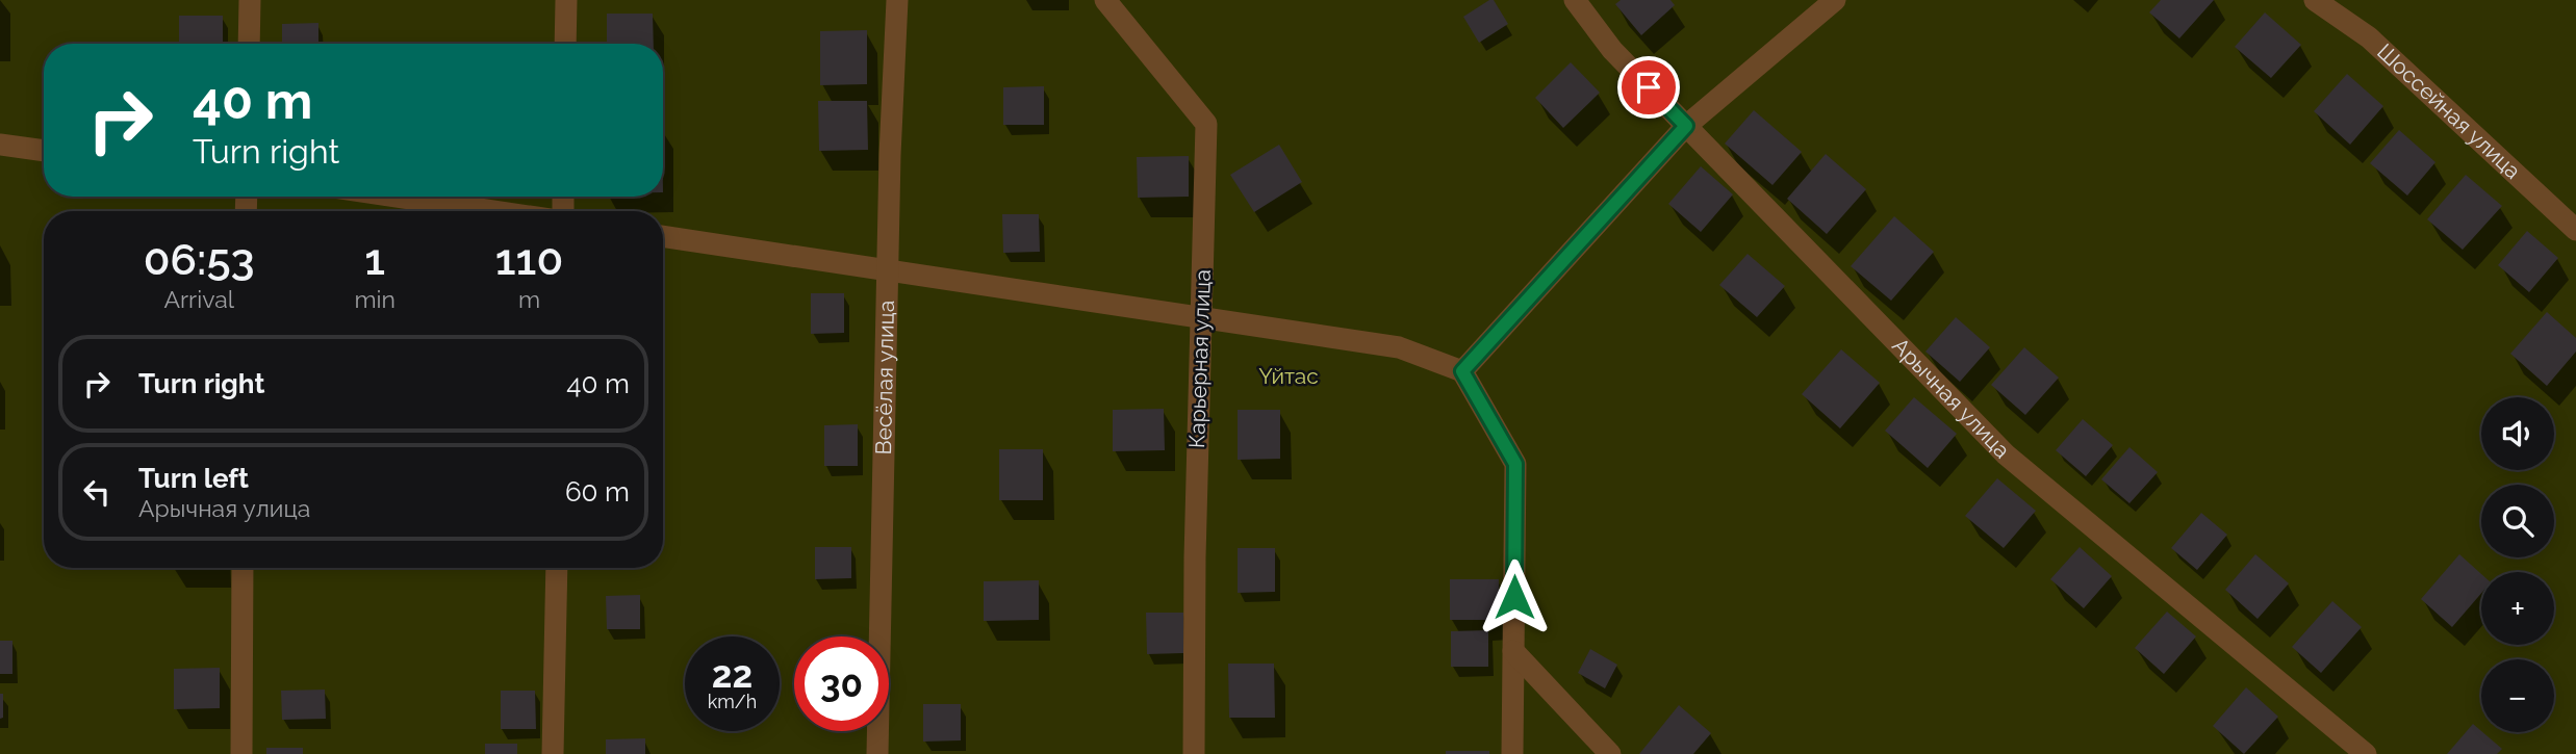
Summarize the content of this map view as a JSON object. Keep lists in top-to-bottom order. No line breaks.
{"streets":{"street":["Шоссейная улица","Карьерная улица","Весёлая улица","Арычная улица"]},"parks":["Үйтас"],"page":{"turn":["40 m","Turn right"],"eta":["06:53","Arrival","1","min","110","m"],"list":[{"name":"Turn right","value":"40 m"},{"name":"Turn left","note":"Арычная улица","value":"60 m"}],"map_buttons":["+","−"],"speed":"22 km/h","limit":"30"}}
